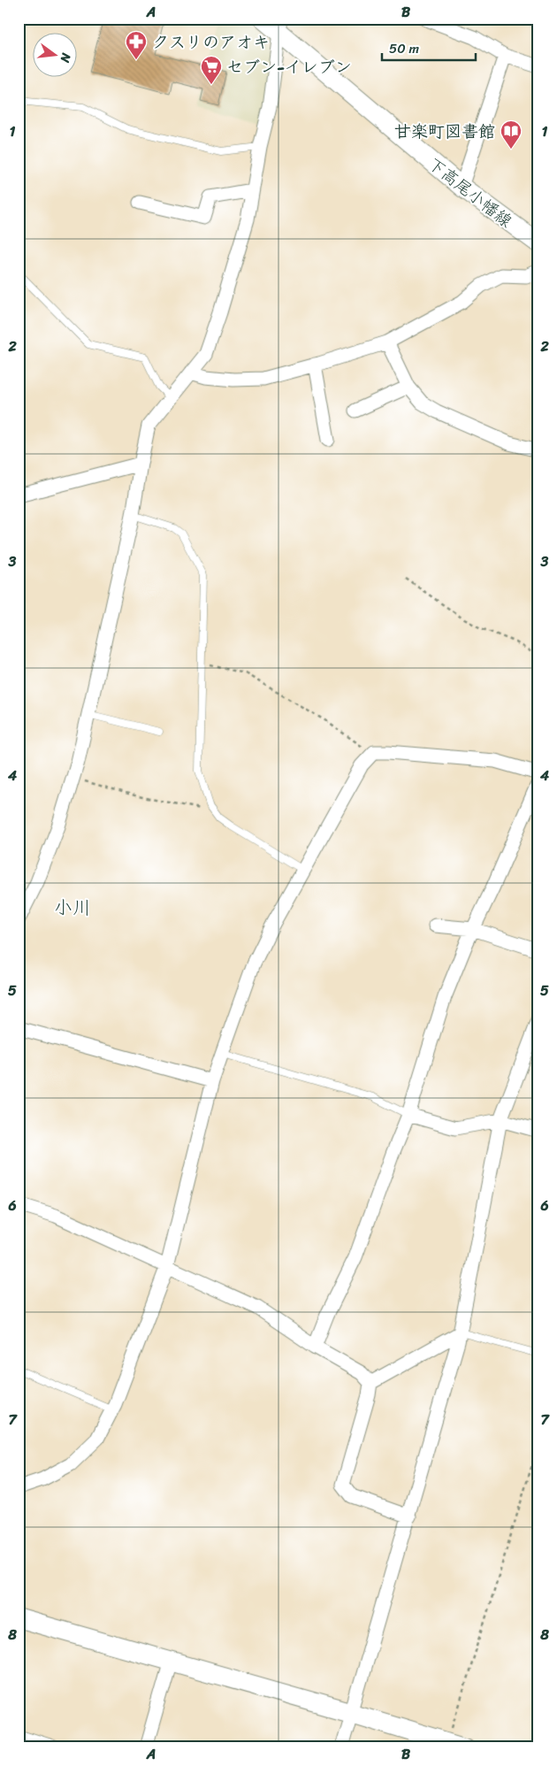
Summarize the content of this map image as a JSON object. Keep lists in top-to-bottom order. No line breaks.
{"streets":{"street":["下高尾小幡線"]},"districts":["小川"],"places":{"pharmacy":["クスリのアオキ"],"supermarket":["セブン-イレブン"],"library":["甘楽町図書館"]},"scale_bar":"50 m","north":"right","grid":{"columns":["A","B"],"rows":["1","2","3","4","5","6","7","8"]}}
